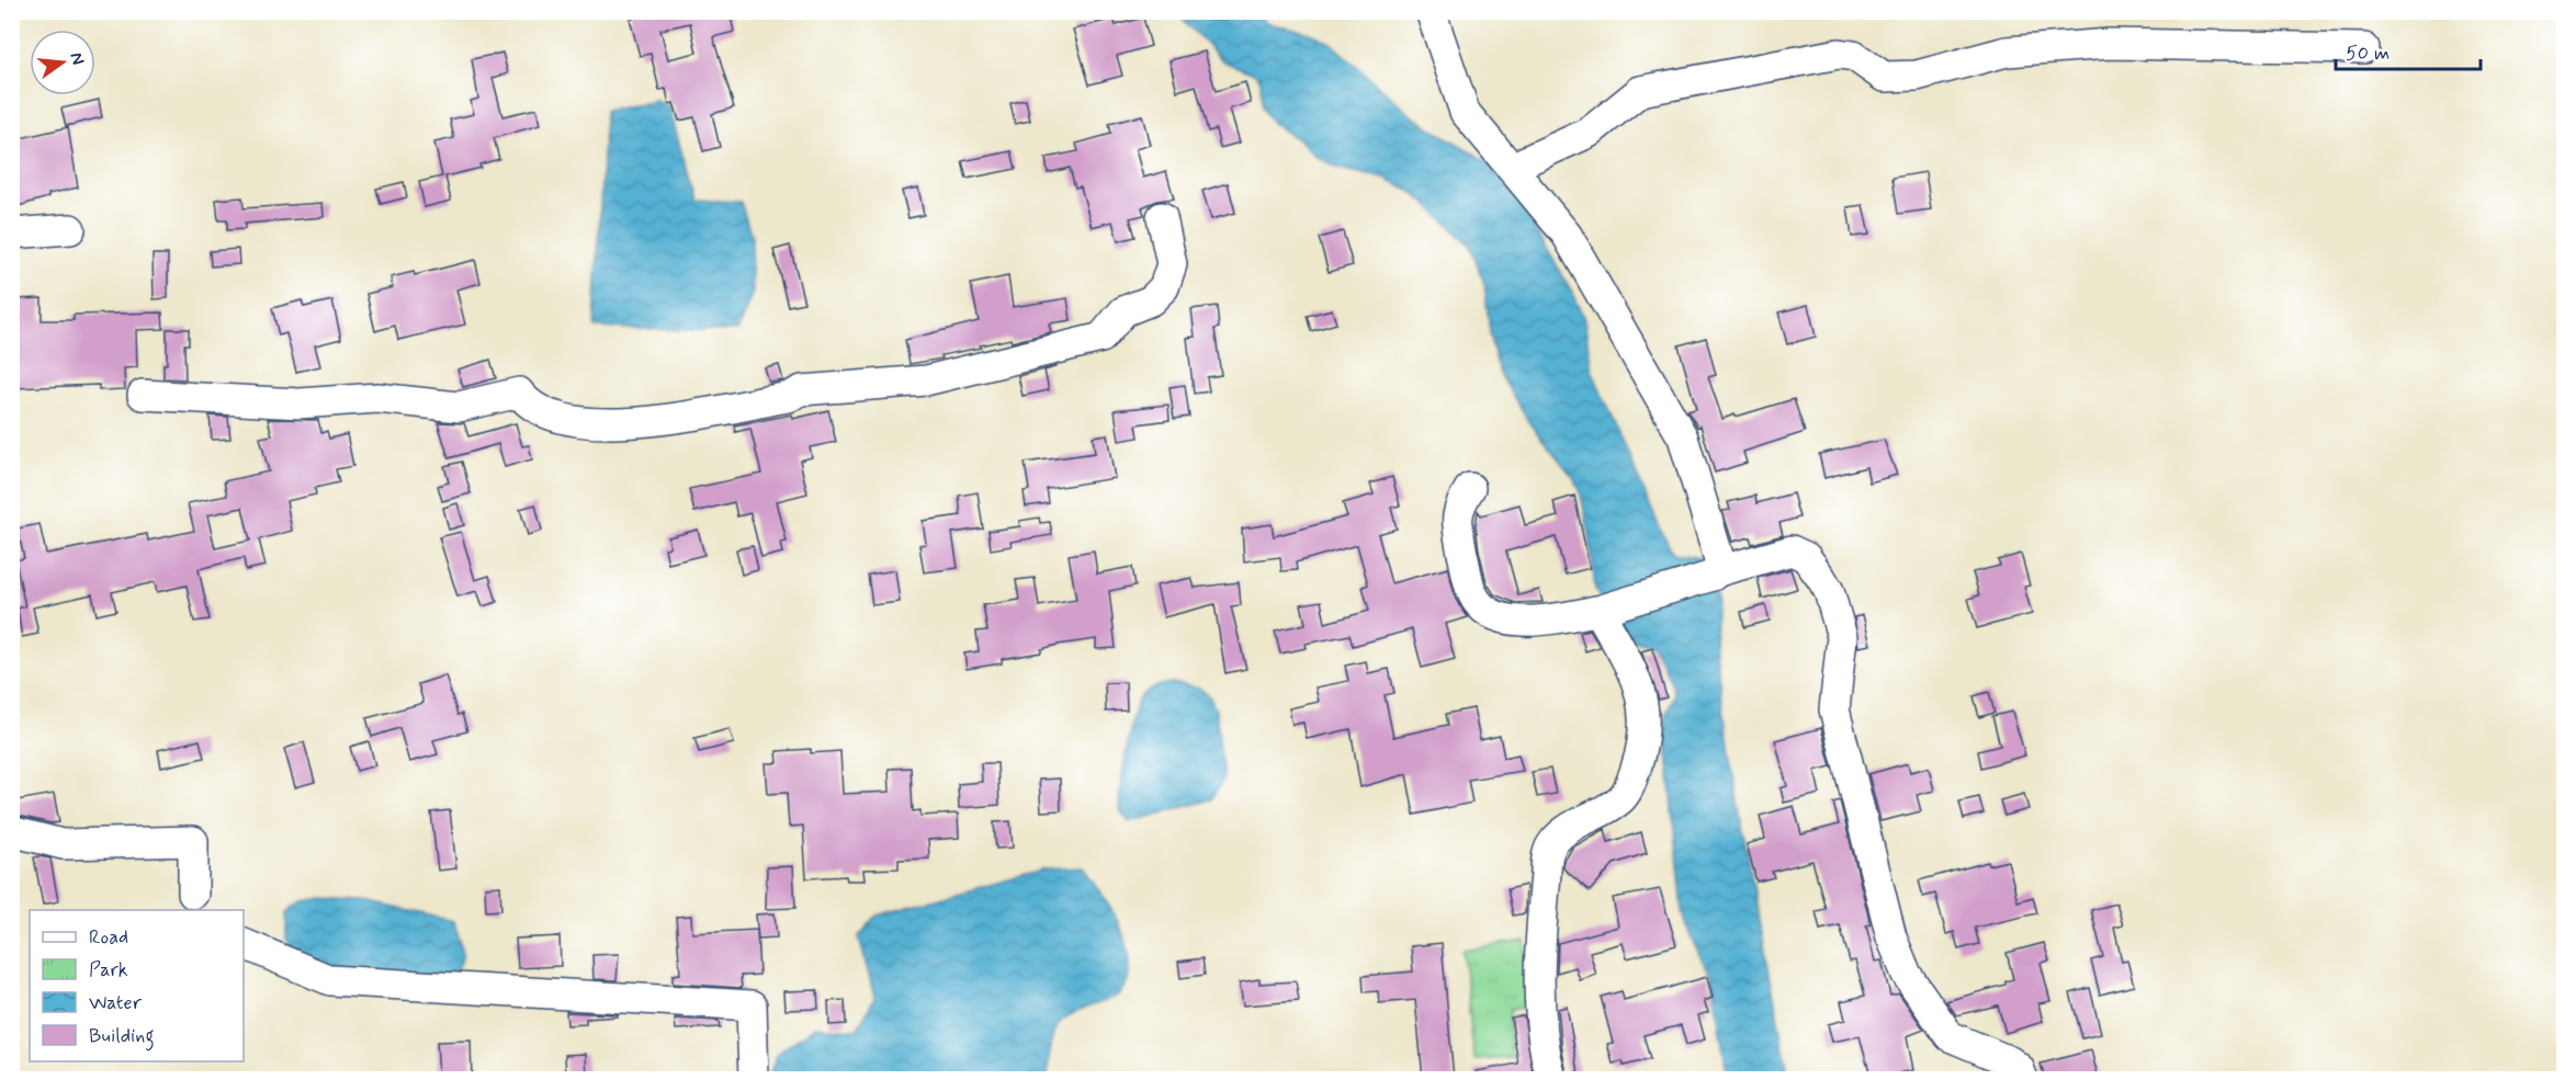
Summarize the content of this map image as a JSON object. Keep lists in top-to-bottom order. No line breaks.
{"legend":["Road","Park","Water","Building"],"scale_bar":"50 m","north":"right"}
